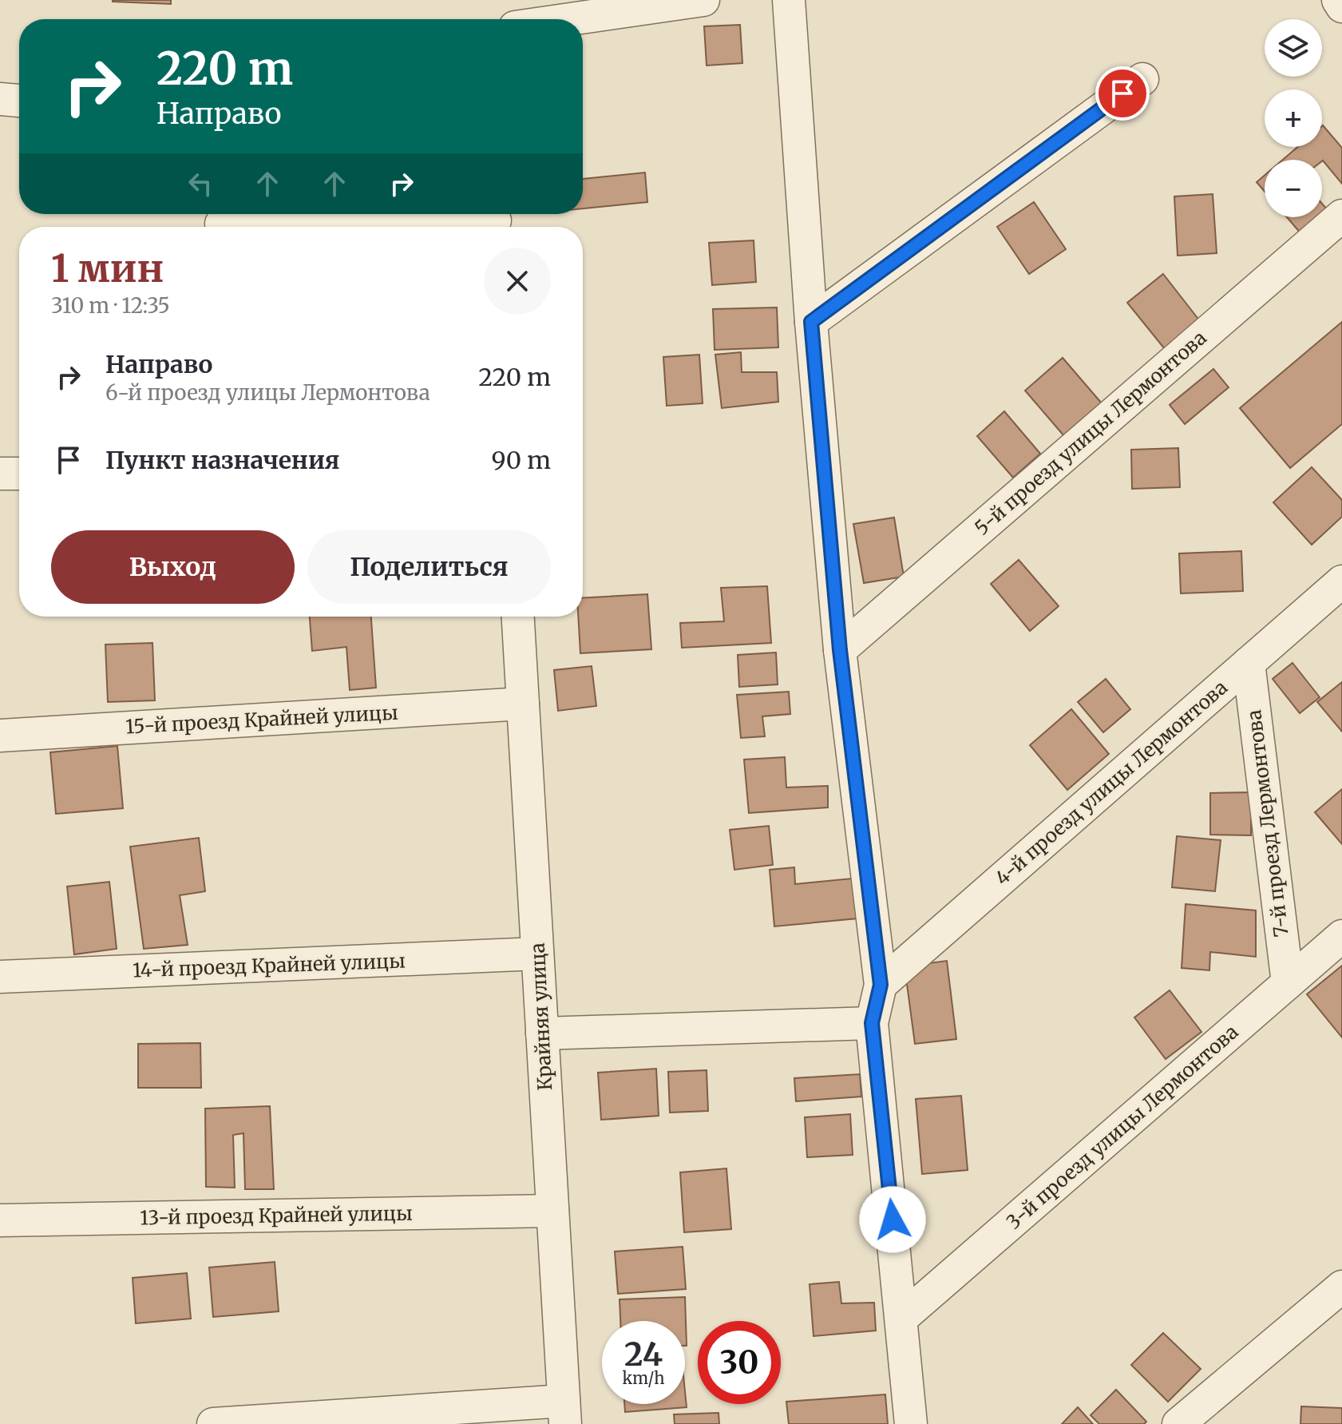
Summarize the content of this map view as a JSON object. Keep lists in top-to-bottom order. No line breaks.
{"streets":{"street":["5-й проезд улицы Лермонтова","15-й проезд Крайней улицы","4-й проезд улицы Лермонтова","7-й проезд Лермонтова","14-й проезд Крайней улицы","Крайняя улица","3-й проезд улицы Лермонтова","13-й проезд Крайней улицы"]},"crossings":[["15-й проезд Крайней улицы","Крайняя улица"],["4-й проезд улицы Лермонтова","7-й проезд Лермонтова"],["7-й проезд Лермонтова","3-й проезд улицы Лермонтова"],["14-й проезд Крайней улицы","Крайняя улица"],["Крайняя улица","13-й проезд Крайней улицы"]],"page":{"map_buttons":["+","−"],"turn":["220 m","Направо"],"heading":["1 мин","310 m · 12:35"],"list":[{"name":"Направо","note":"6-й проезд улицы Лермонтова","value":"220 m"},{"name":"Пункт назначения","value":"90 m"}],"buttons":["Выход","Поделиться"],"speed":"24 km/h","limit":"30"}}
